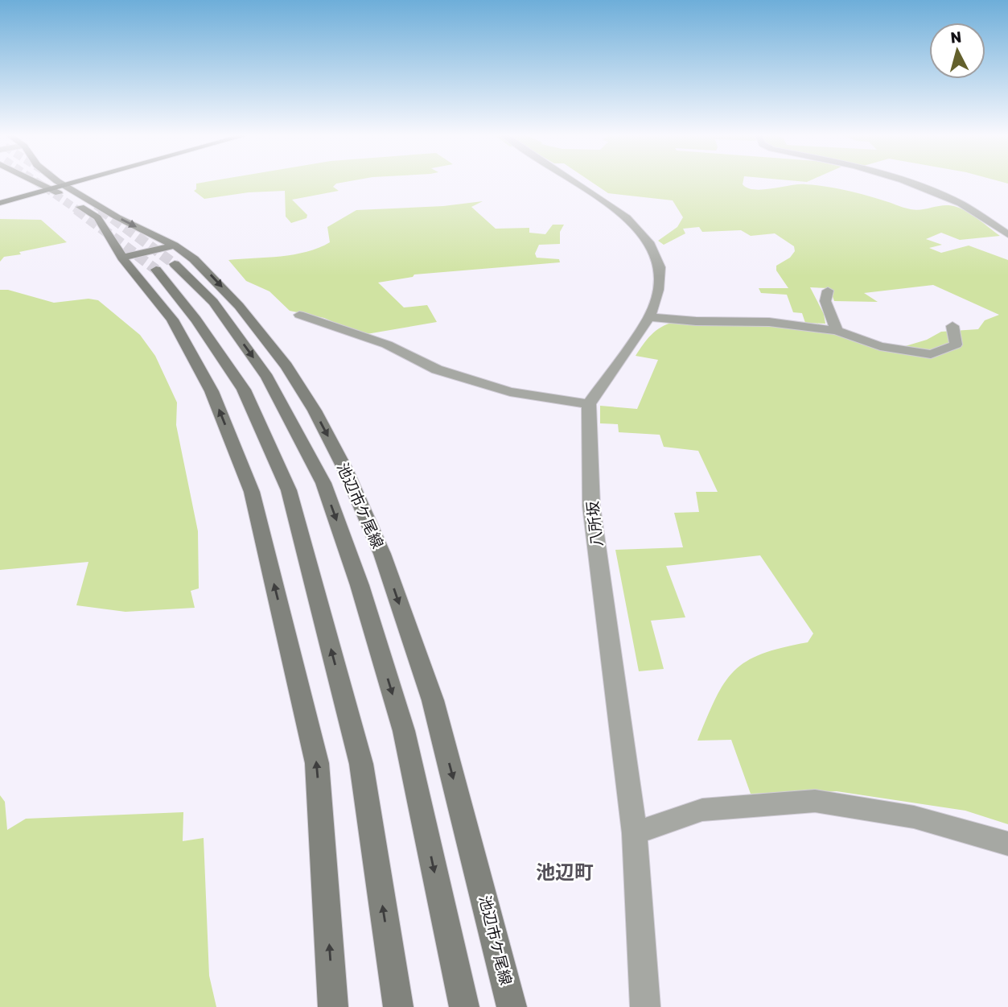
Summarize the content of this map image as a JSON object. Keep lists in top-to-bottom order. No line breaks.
{"streets":{"street":["池辺市ケ尾線","八所坂"]},"districts":["池辺町"],"north":"top"}
